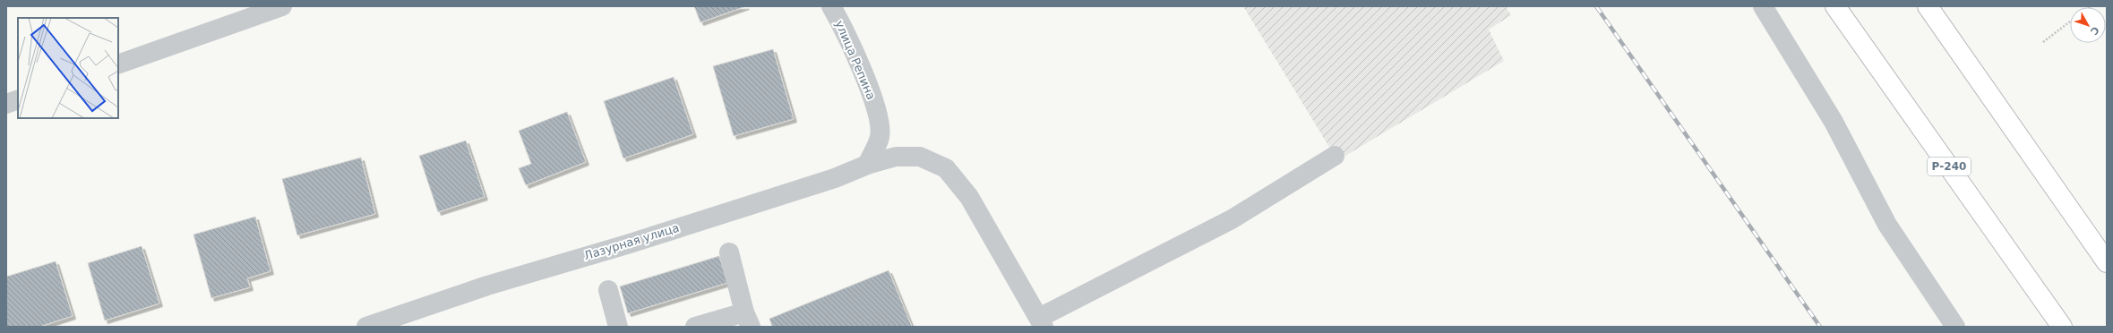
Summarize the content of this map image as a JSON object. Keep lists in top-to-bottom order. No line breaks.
{"streets":{"highway":["Р-240"],"street":["улица Репина","Лазурная улица"]},"crossings":[["улица Репина","Лазурная улица"]],"north":"bottom right"}
